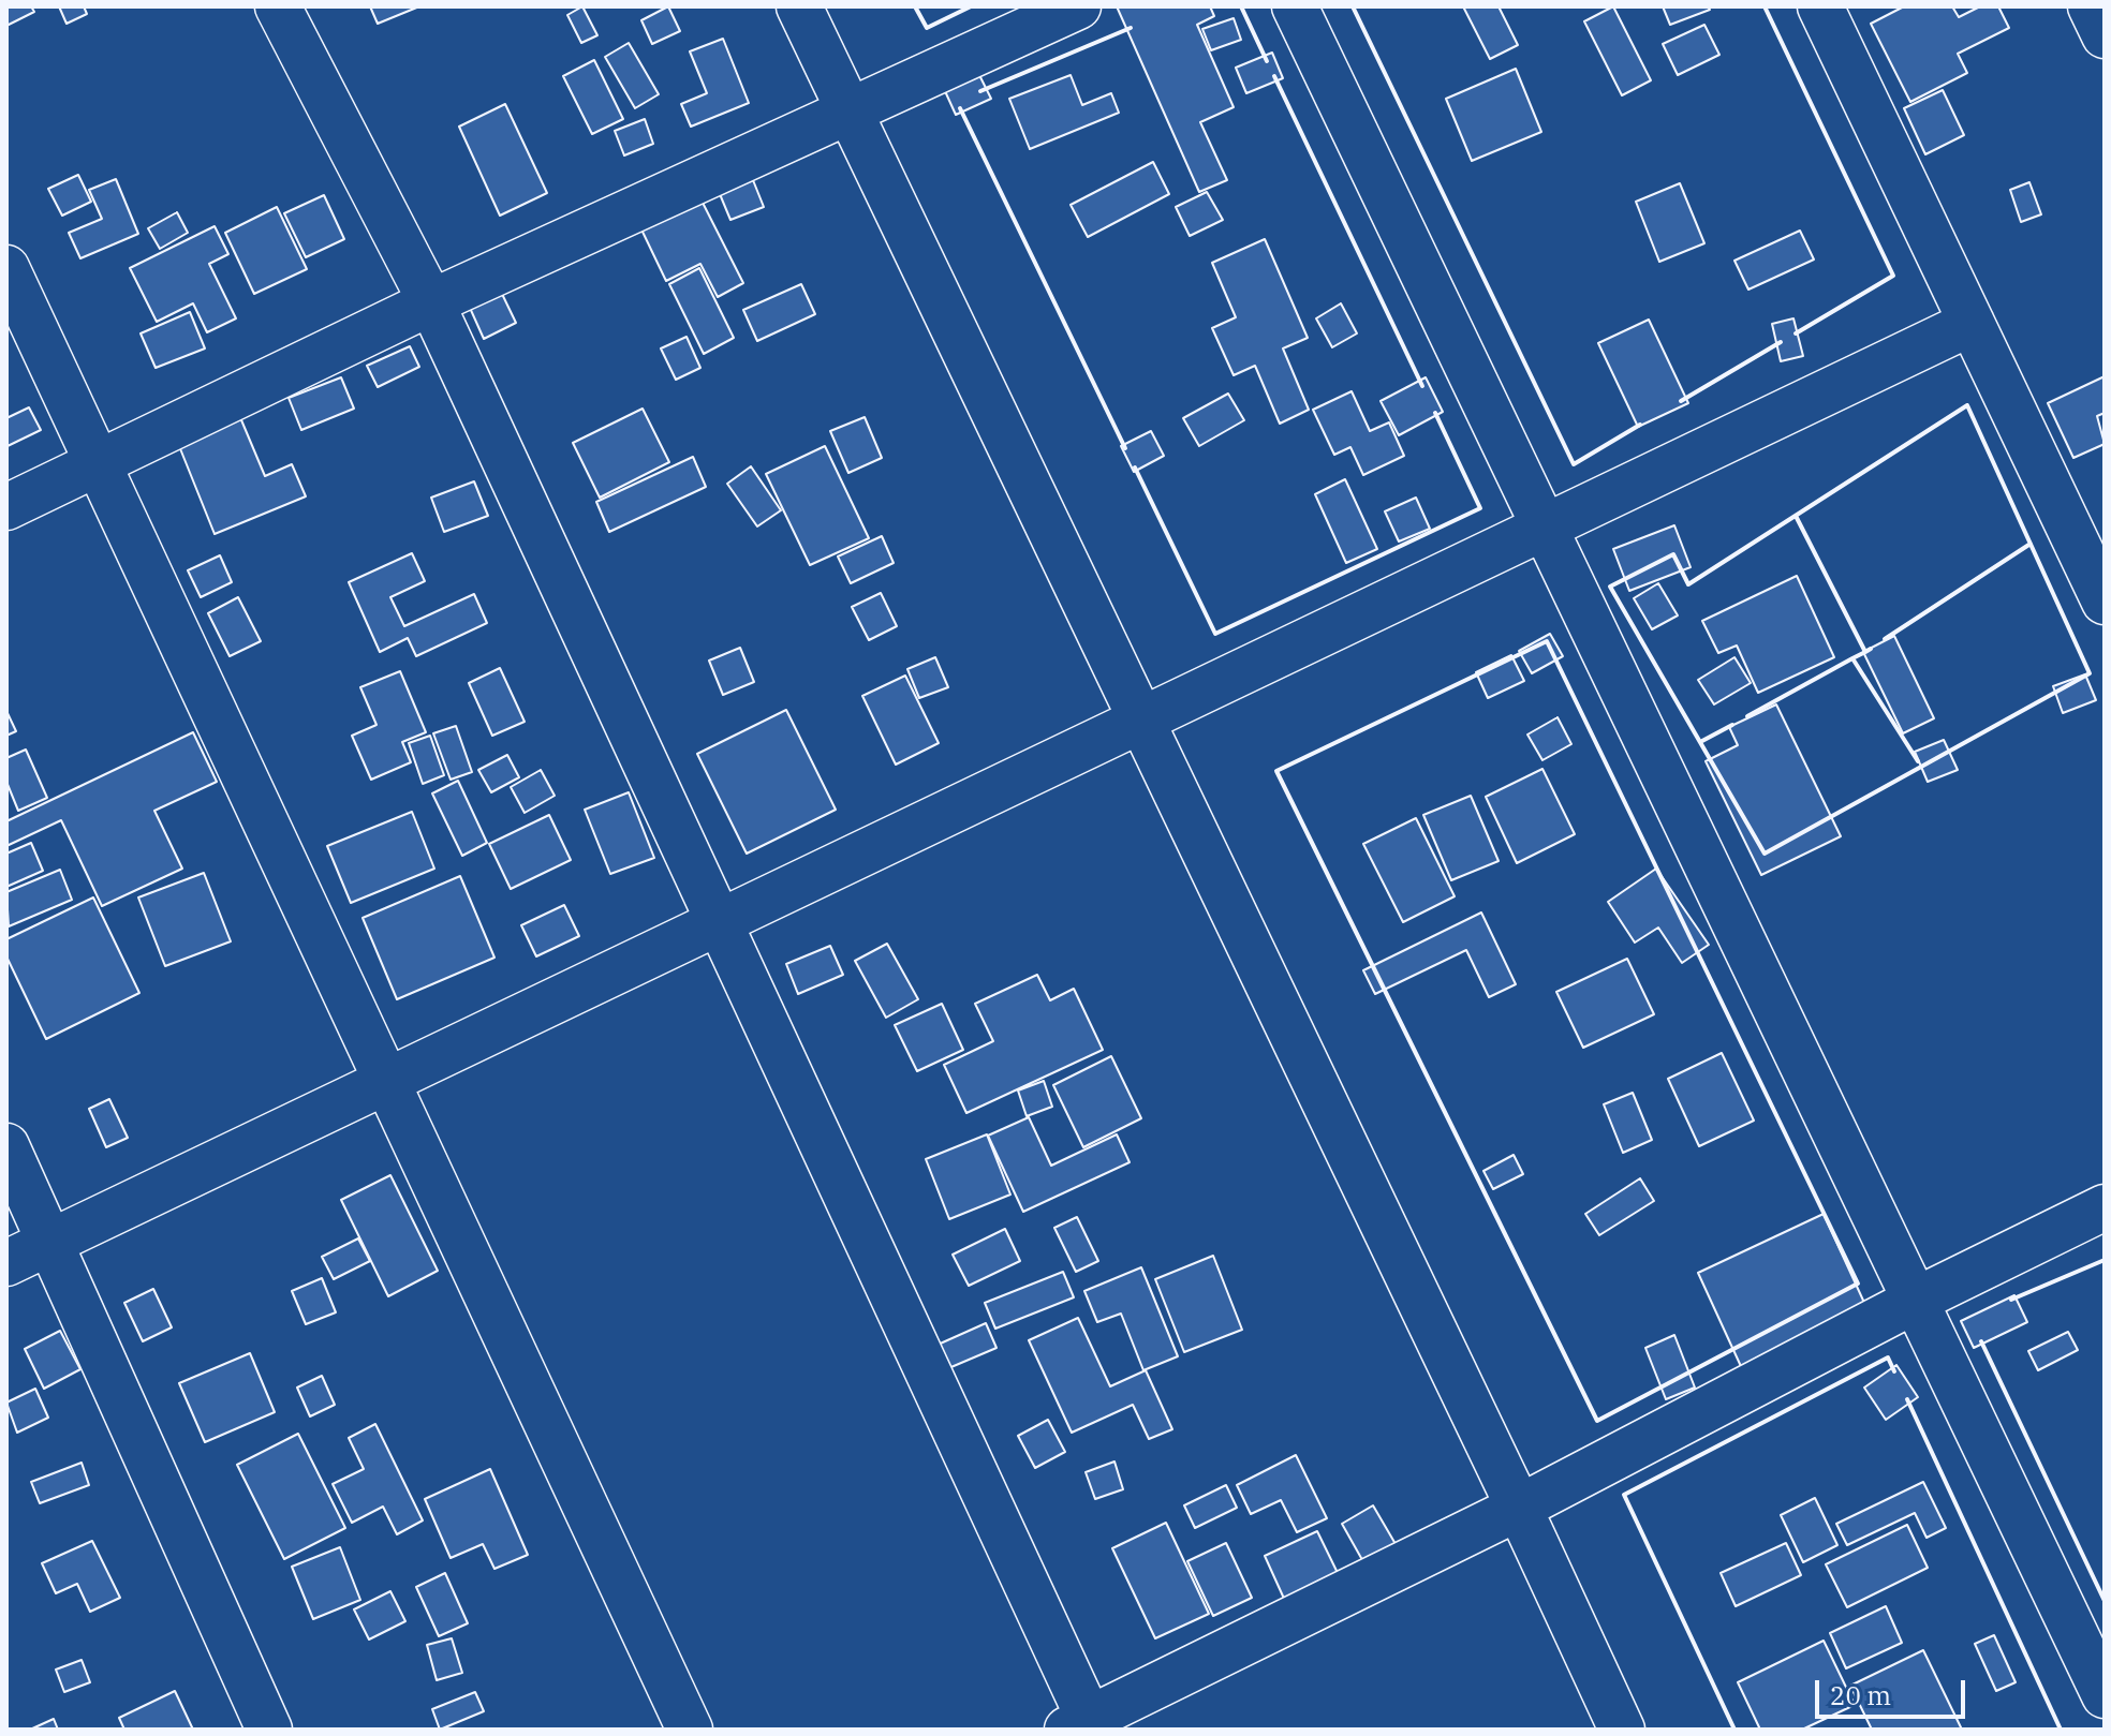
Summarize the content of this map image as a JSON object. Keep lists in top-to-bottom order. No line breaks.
{"scale_bar":"20 m"}
